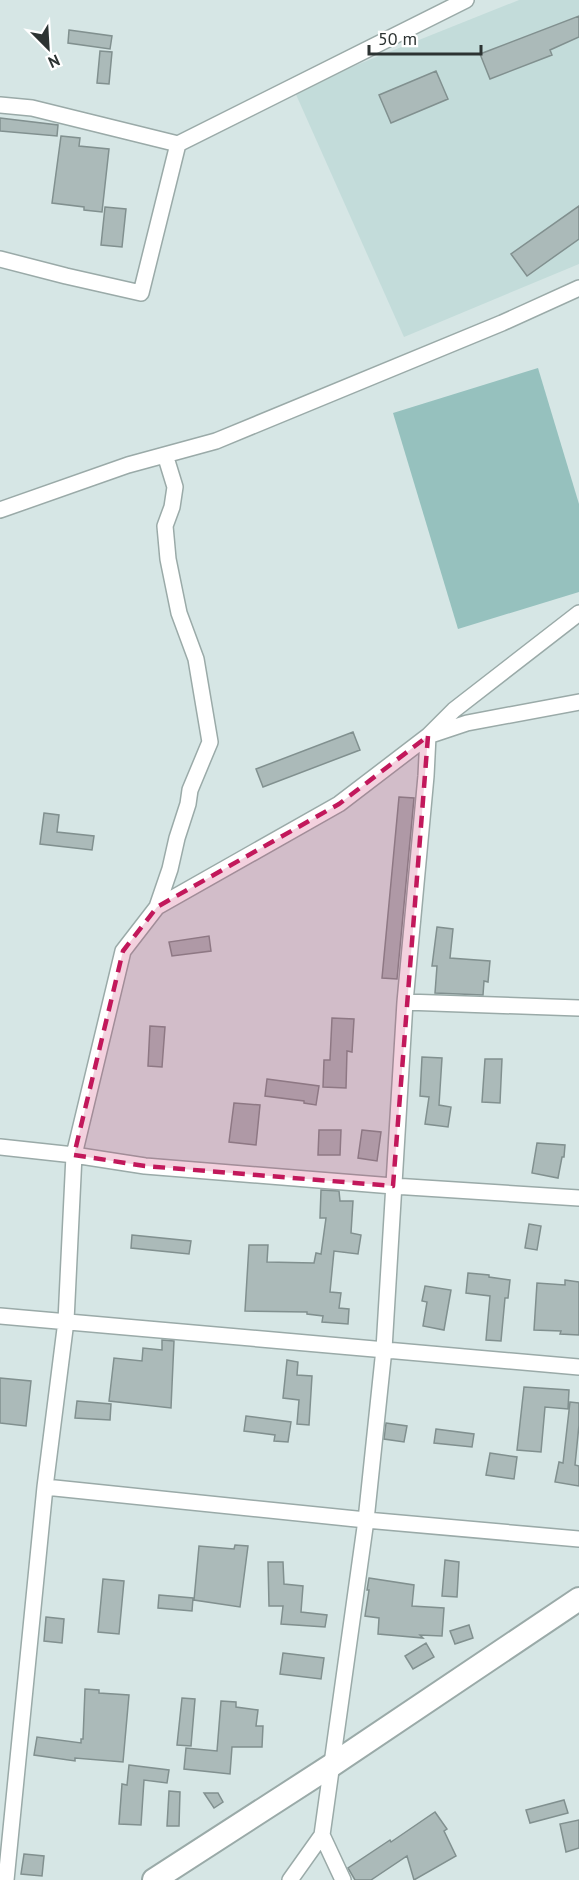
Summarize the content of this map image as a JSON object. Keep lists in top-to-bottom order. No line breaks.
{"scale_bar":"50 m","north":"bottom right"}
